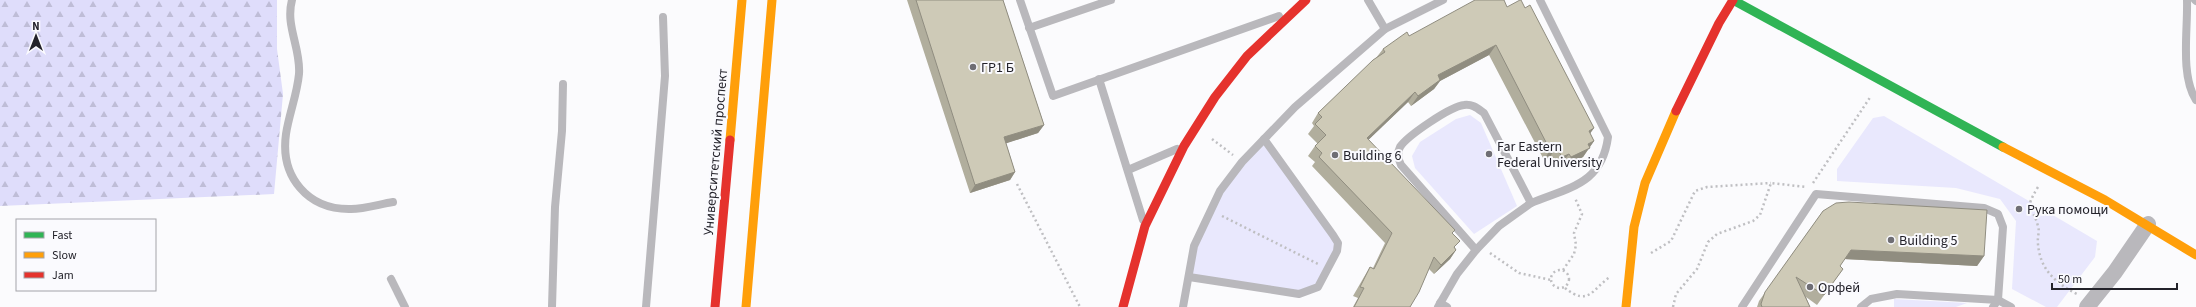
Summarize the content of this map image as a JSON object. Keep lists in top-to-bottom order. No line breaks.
{"streets":{"street":["Университетский проспект"]},"places":["ГР1 Б","Far Eastern Federal University","Building 6","Рука помощи","Building 5","Орфей"],"legend":["Fast","Slow","Jam"],"scale_bar":"50 m","north":"top"}
